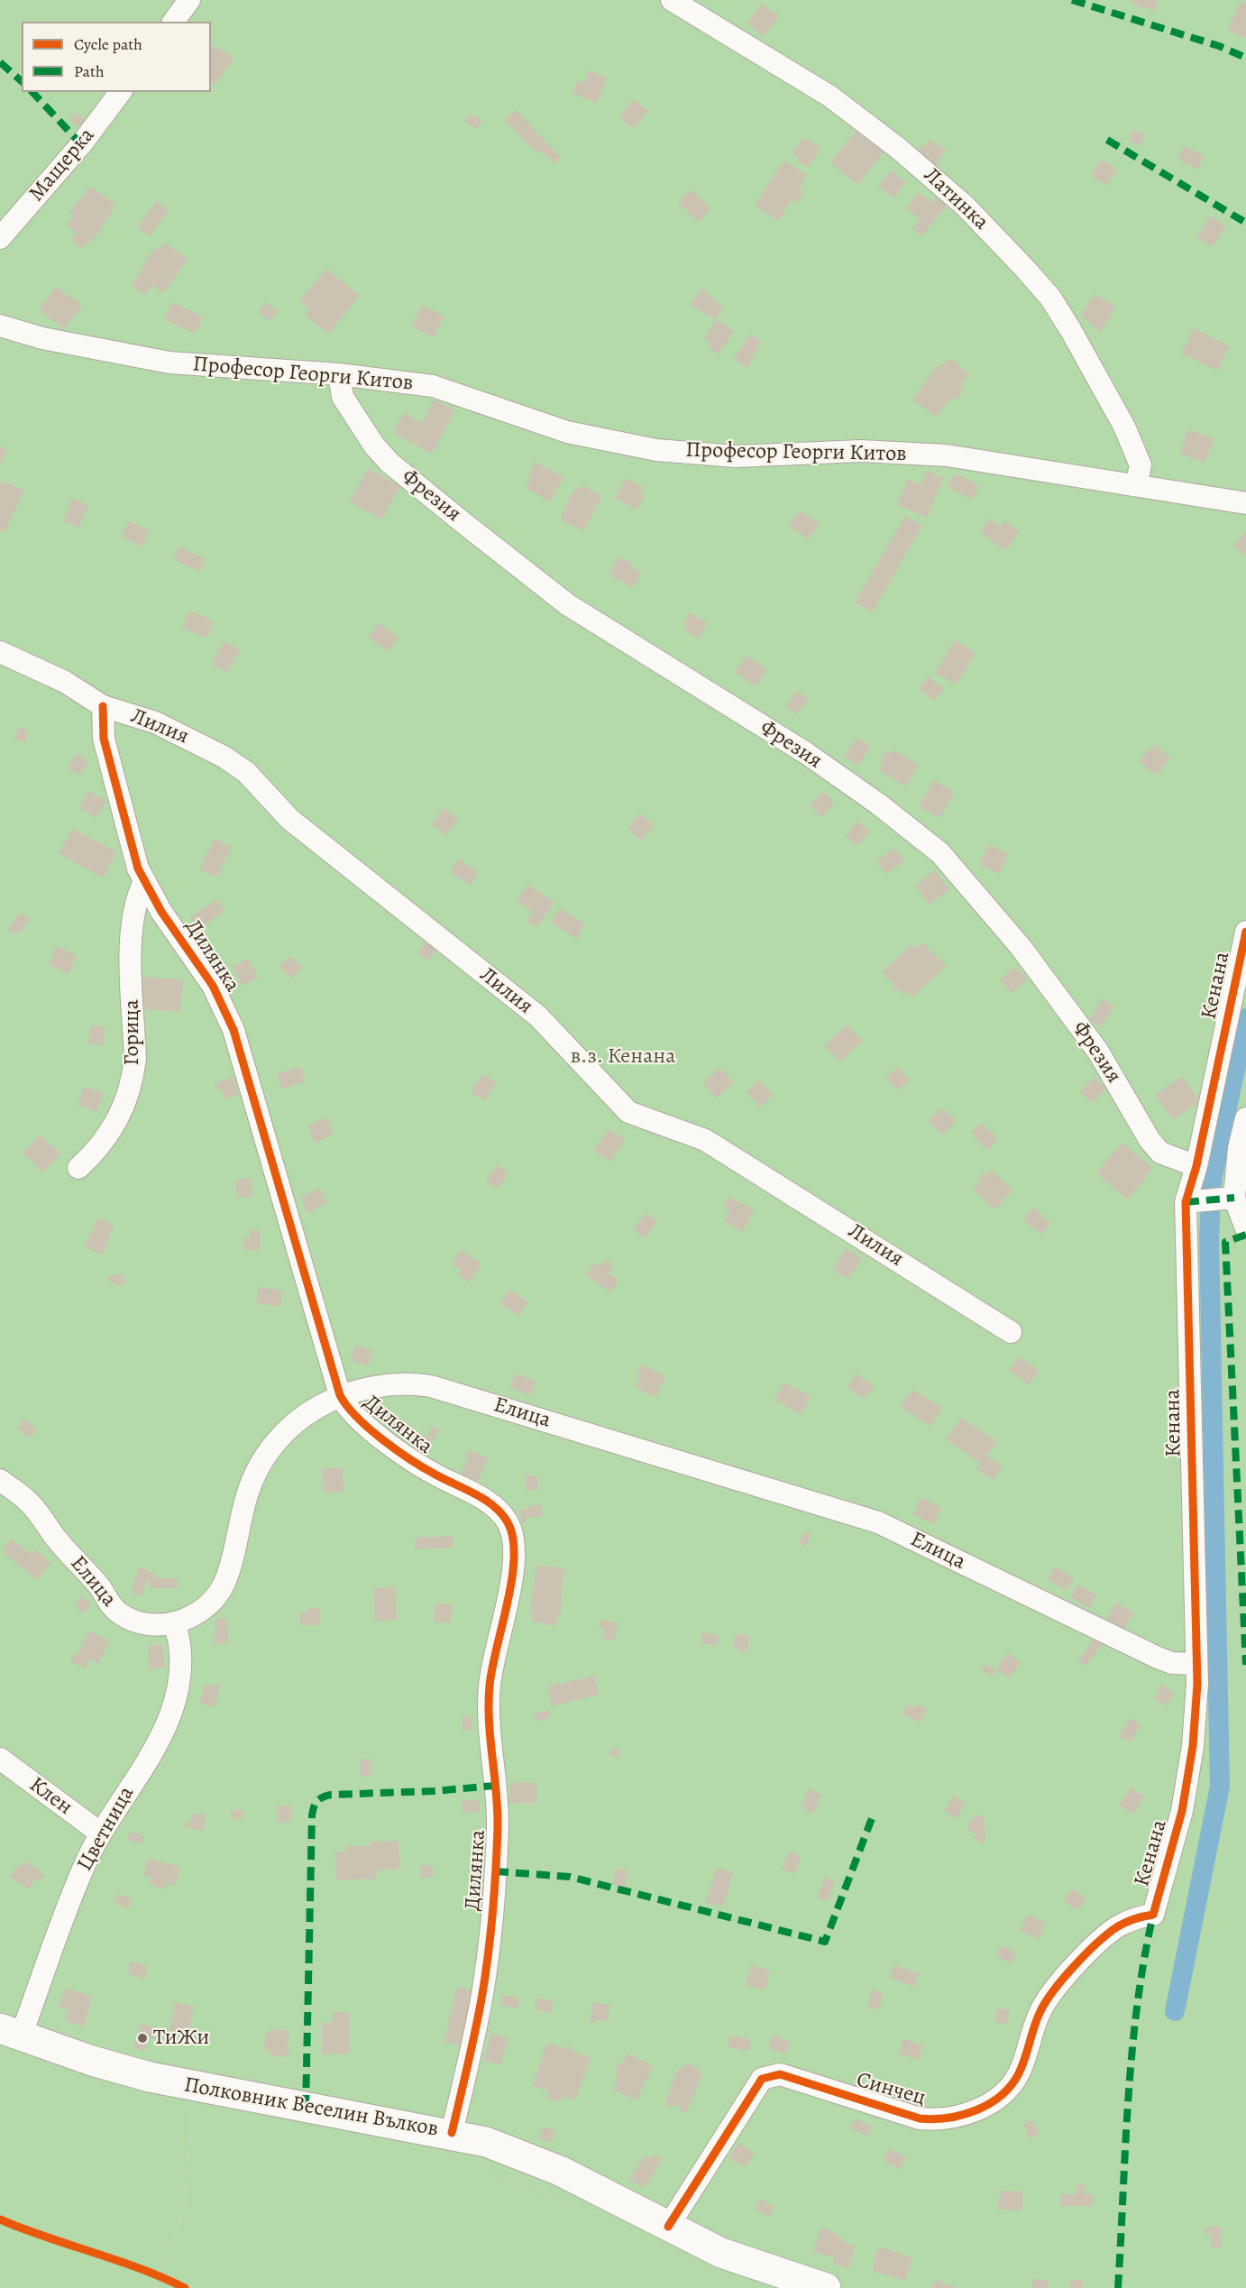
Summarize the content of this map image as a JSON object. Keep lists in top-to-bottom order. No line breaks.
{"streets":{"main road":["Полковник Веселин Вълков"],"street":["Мащерка","Латинка","Професор Георги Китов","Фрезия","Лилия","Дилянка","Кенана","Горица","Елица","Клен","Цветница","Синчец"]},"crossings":[["Латинка","Професор Георги Китов"],["Професор Георги Китов","Фрезия"],["Фрезия","Кенана"],["Лилия","Дилянка"],["Дилянка","Горица"],["Дилянка","Елица"],["Дилянка","Полковник Веселин Вълков"],["Кенана","Елица"],["Кенана","Синчец"],["Елица","Цветница"],["Клен","Цветница"],["Цветница","Полковник Веселин Вълков"],["Синчец","Полковник Веселин Вълков"]],"parks":["в.з. Кенана"],"places":["ТиЖи"],"legend":["Cycle path","Path"]}
